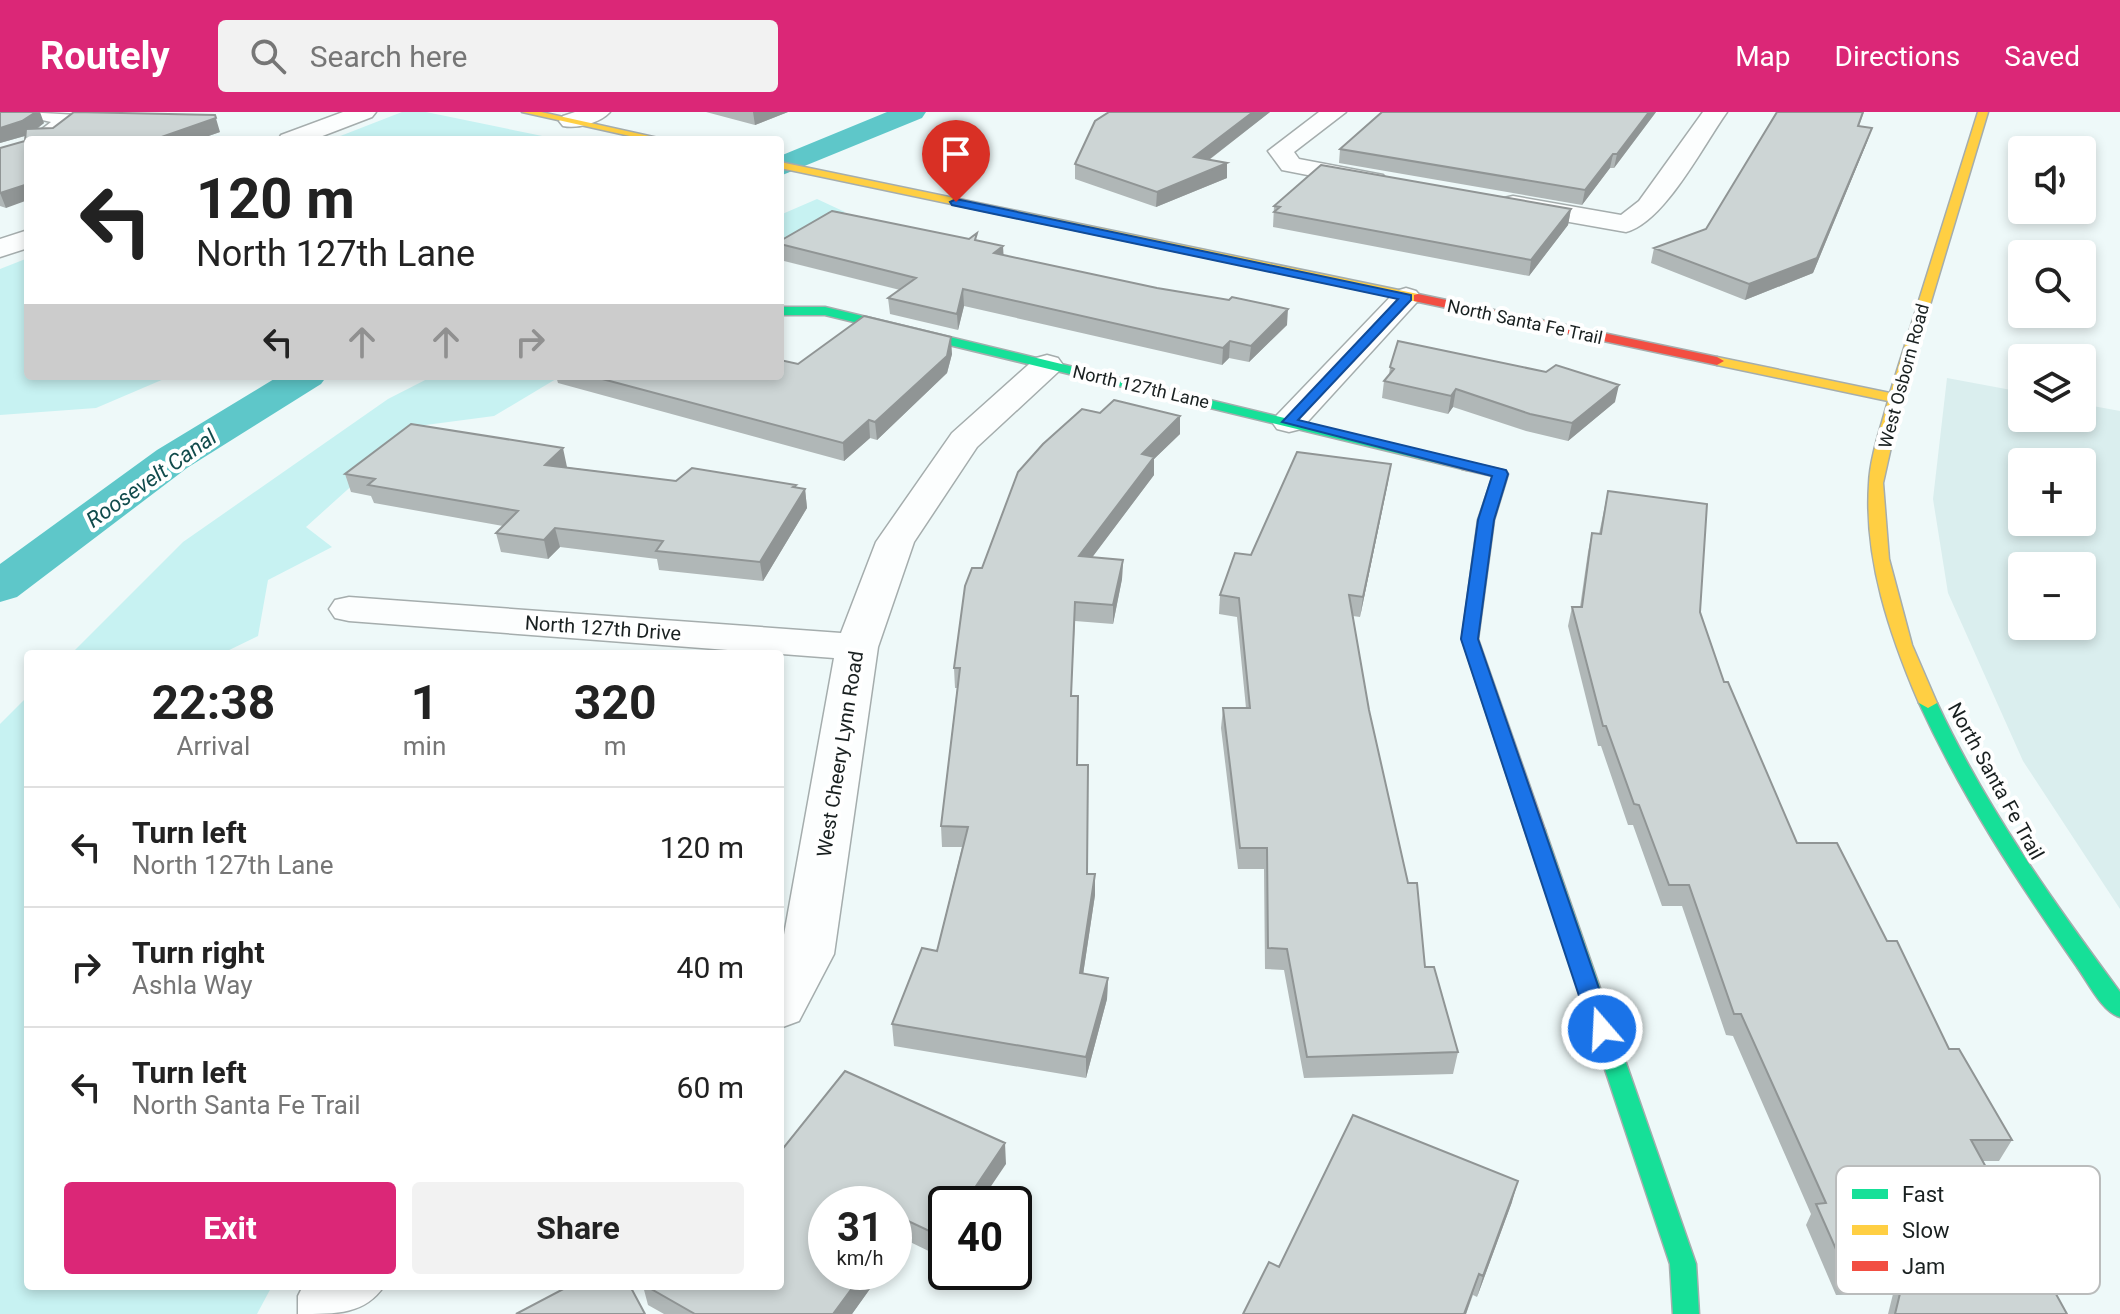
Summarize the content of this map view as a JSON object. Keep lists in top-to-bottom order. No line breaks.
{"streets":{"street":["North Santa Fe Trail","West Osborn Road","North 127th Lane","North 127th Drive","West Cheery Lynn Road"]},"crossings":[["North Santa Fe Trail","West Osborn Road"],["North 127th Lane","West Cheery Lynn Road"],["North 127th Drive","West Cheery Lynn Road"]],"water":["Roosevelt Canal"],"legend":["Fast","Slow","Jam"],"page":{"header":"Routely","search":"Search here","nav":["Map","Directions","Saved"],"map_buttons":["+","−"],"turn":["120 m","North 127th Lane"],"eta":["22:38","Arrival","1","min","320","m"],"list":[{"name":"Turn left","note":"North 127th Lane","value":"120 m"},{"name":"Turn right","note":"Ashla Way","value":"40 m"},{"name":"Turn left","note":"North Santa Fe Trail","value":"60 m"}],"buttons":["Exit","Share"],"speed":"31 km/h","limit":"40"}}
